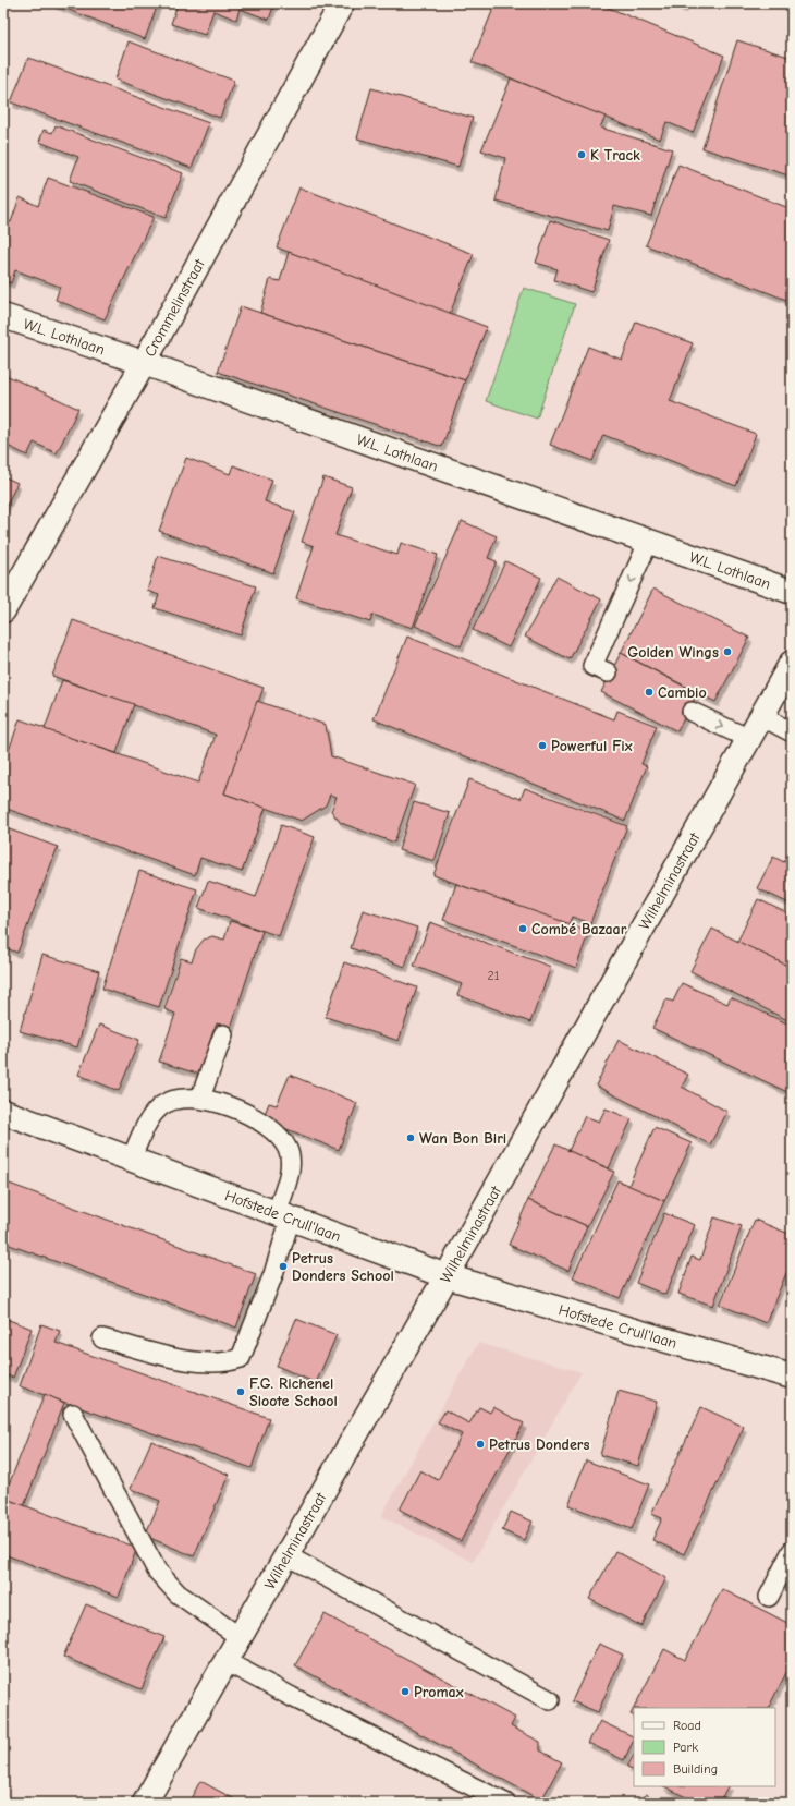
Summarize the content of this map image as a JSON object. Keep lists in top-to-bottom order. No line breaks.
{"streets":{"street":["Crommelinstraat","W.L. Lothlaan","Wilhelminastraat","Hofstede Crull'laan"]},"crossings":[["Crommelinstraat","W.L. Lothlaan"],["Wilhelminastraat","Hofstede Crull'laan"]],"places":["K Track","Golden Wings","Cambio","Powerful Fix","Combé Bazaar","Wan Bon Biri","Petrus Donders School","F.G. Richenel Sloote School","Petrus Donders","Promax"],"house_numbers":["21"],"legend":["Road","Park","Building"]}
